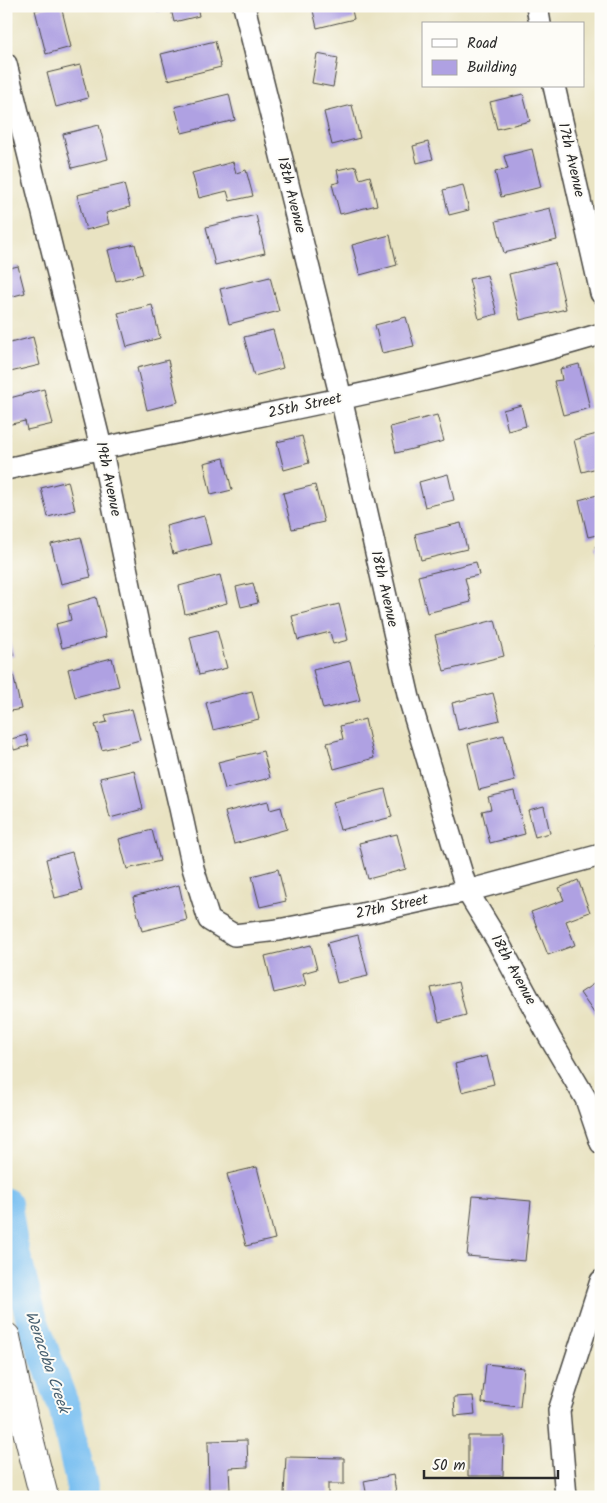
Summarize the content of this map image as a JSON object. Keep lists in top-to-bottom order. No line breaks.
{"streets":{"street":["17th Avenue","18th Avenue","25th Street","19th Avenue","27th Street"]},"crossings":[["18th Avenue","25th Street"],["18th Avenue","27th Street"],["25th Street","19th Avenue"],["19th Avenue","27th Street"]],"water":["Weracoba Creek"],"legend":["Road","Building"],"scale_bar":"50 m"}
